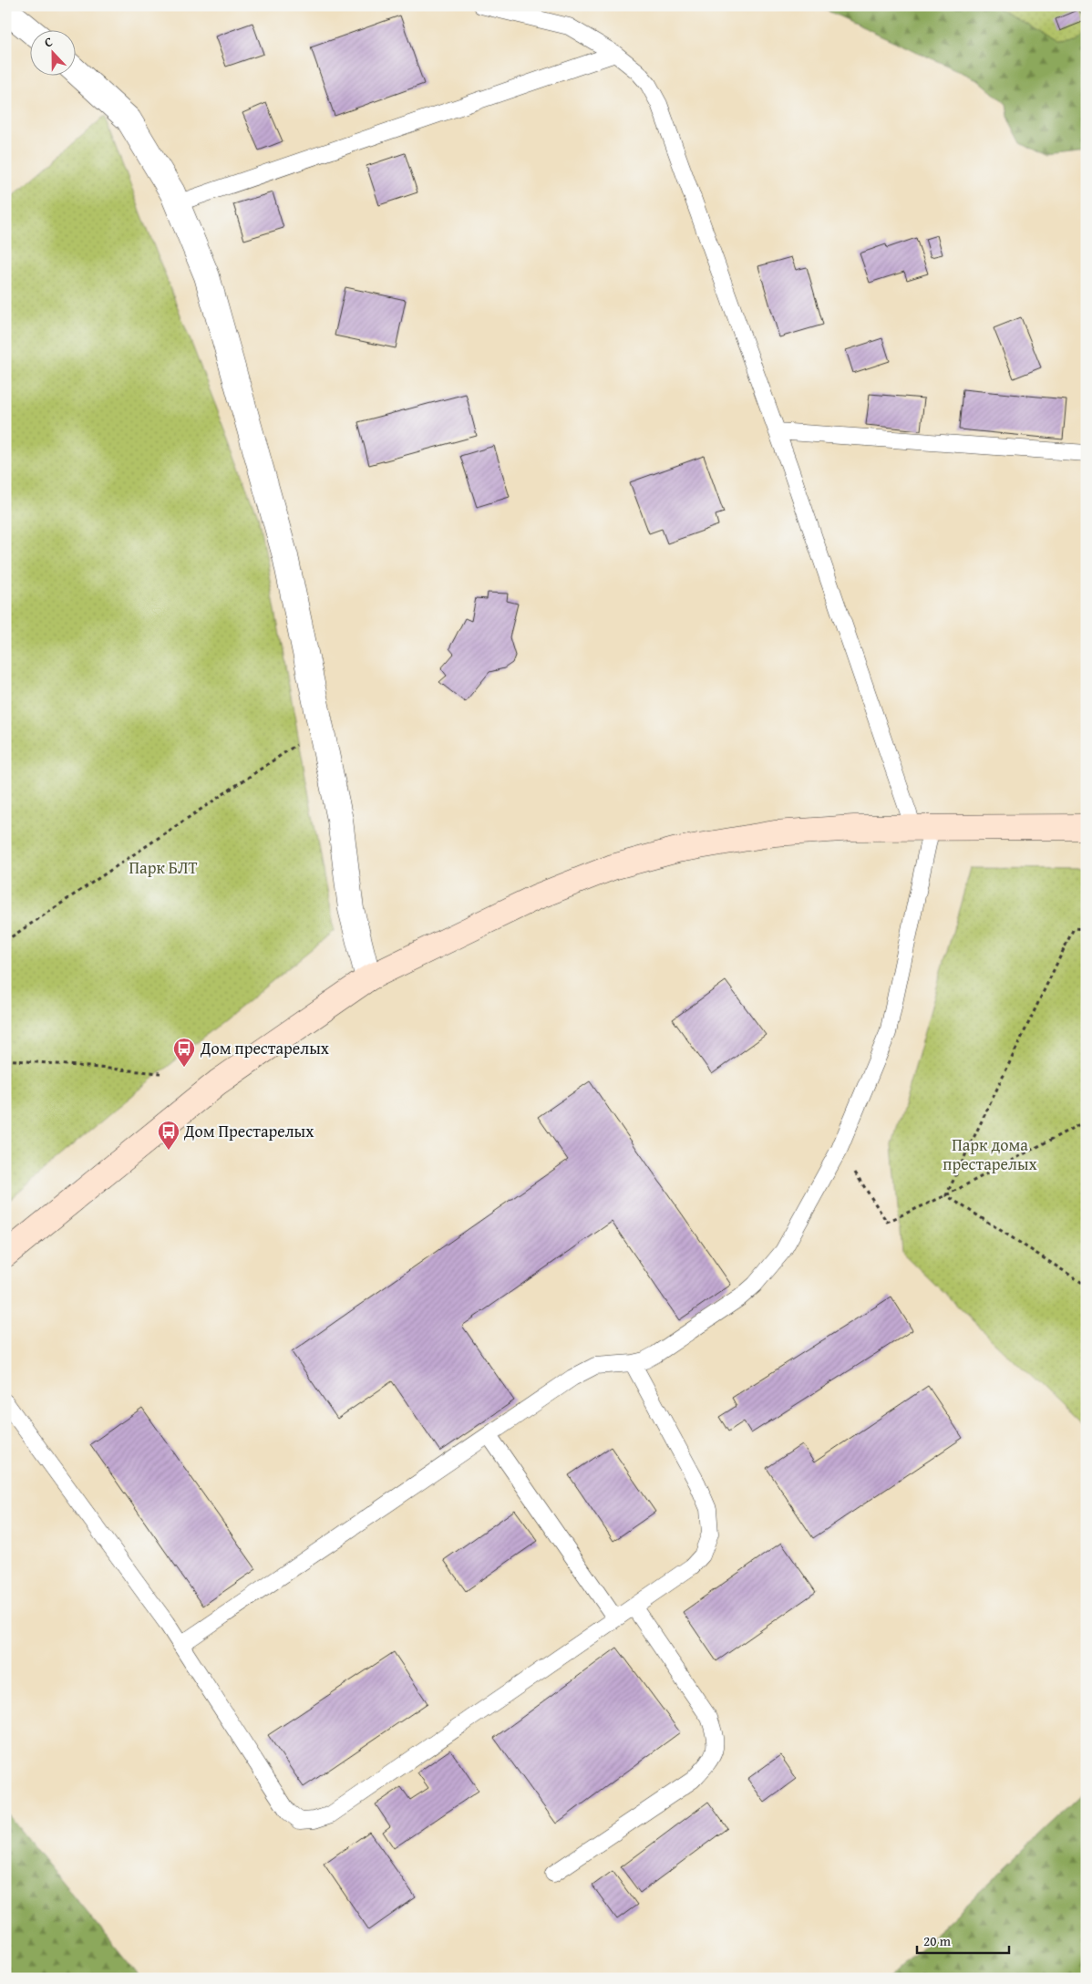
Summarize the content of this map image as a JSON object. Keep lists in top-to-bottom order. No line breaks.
{"parks":["Парк БЛТ","Парк дома престарелых"],"places":{"bus stop":["Дом престарелых","Дом Престарелых"]},"scale_bar":"20 m","north":"top"}
